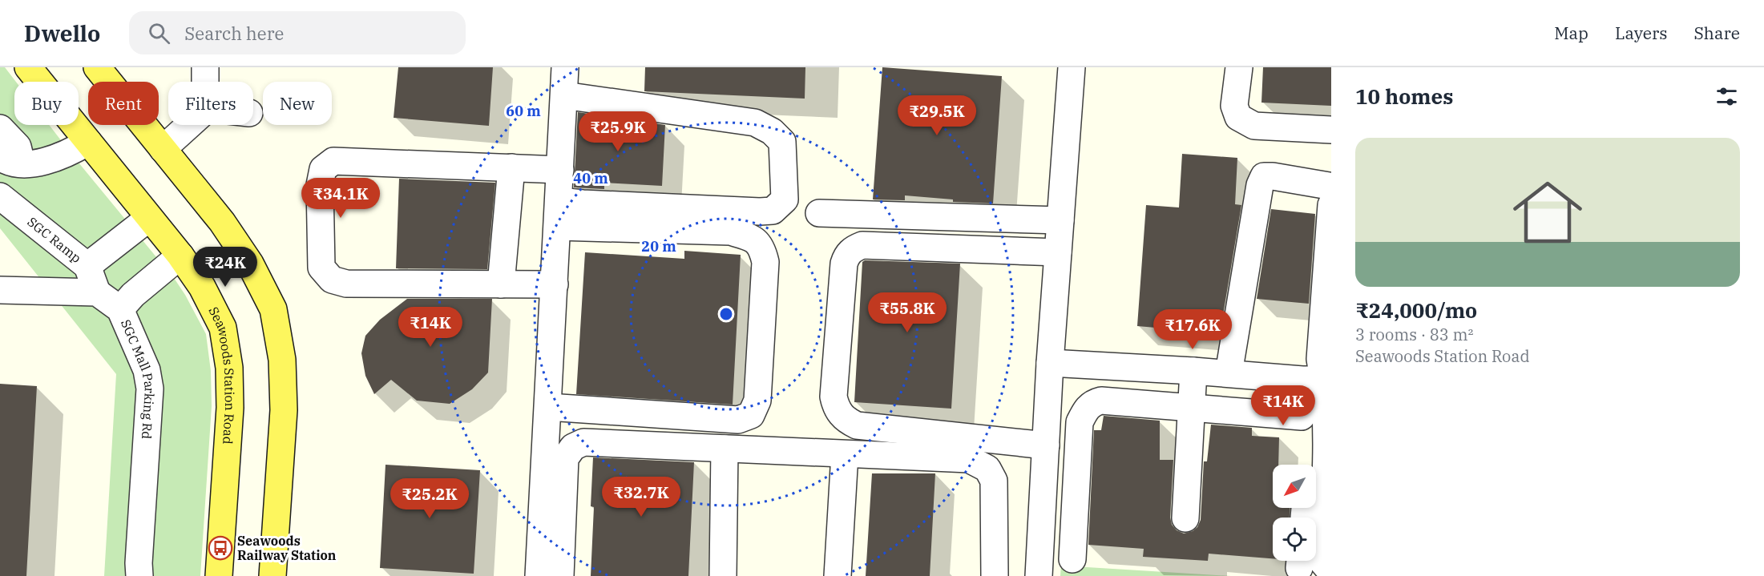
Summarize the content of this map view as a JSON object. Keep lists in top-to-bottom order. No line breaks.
{"streets":{"main road":["Seawoods Station Road"],"street":["SGC Ramp","SGC Mall Parking Rd"]},"crossings":[["SGC Ramp","SGC Mall Parking Rd"]],"places":{"bus stop":["Seawoods Railway Station"]},"north":"bottom left","page":{"header":"Dwello","search":"Search here","nav":["Map","Layers","Share"],"heading":"10 homes","chip":["Buy","Rent","Filters","New"],"price":["₹29.5K","₹25.9K","₹34.1K","₹24K","₹55.8K","₹14K","₹17.6K","₹14K","₹32.7K","₹25.2K"],"list":[{"name":"₹24,000/mo","note":"3 rooms · 83 m² · Seawoods Station Road"}]},"rings":["60 m","40 m","20 m"]}
